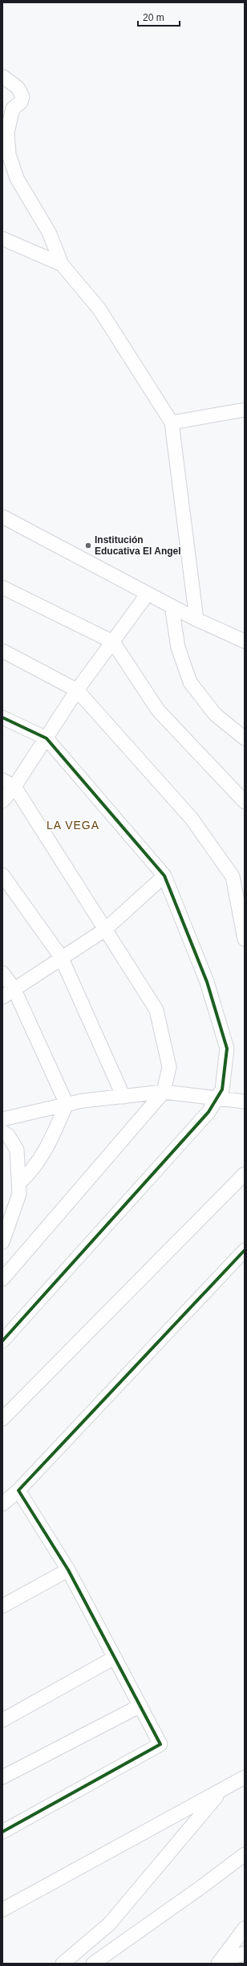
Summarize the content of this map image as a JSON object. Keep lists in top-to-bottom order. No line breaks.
{"districts":["LA VEGA"],"places":["Institución Educativa El Angel"],"scale_bar":"20 m"}
